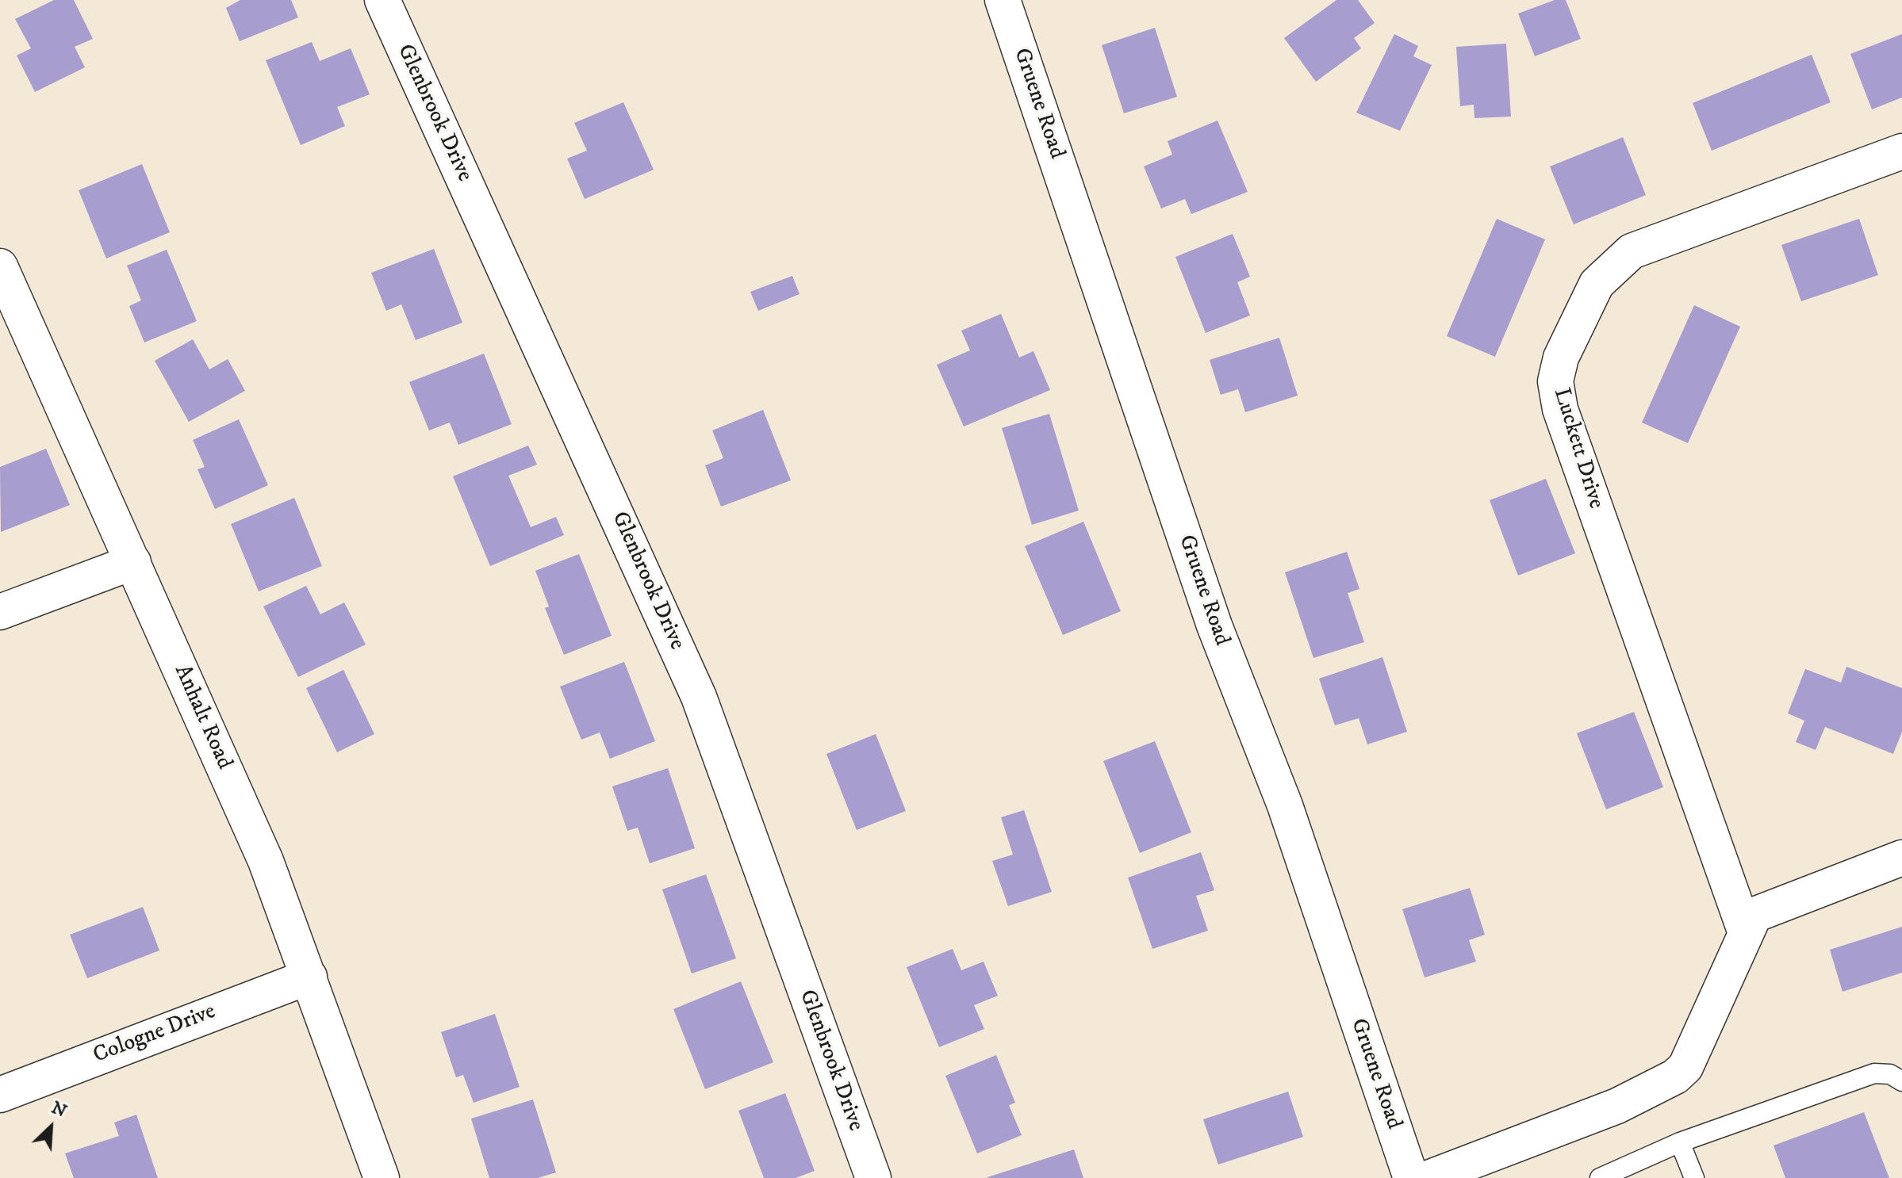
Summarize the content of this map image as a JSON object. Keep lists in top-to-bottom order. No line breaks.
{"streets":{"street":["Gruene Road","Glenbrook Drive","Luckett Drive","Anhalt Road","Cologne Drive"]},"crossings":[["Anhalt Road","Cologne Drive"]],"north":"top right"}
